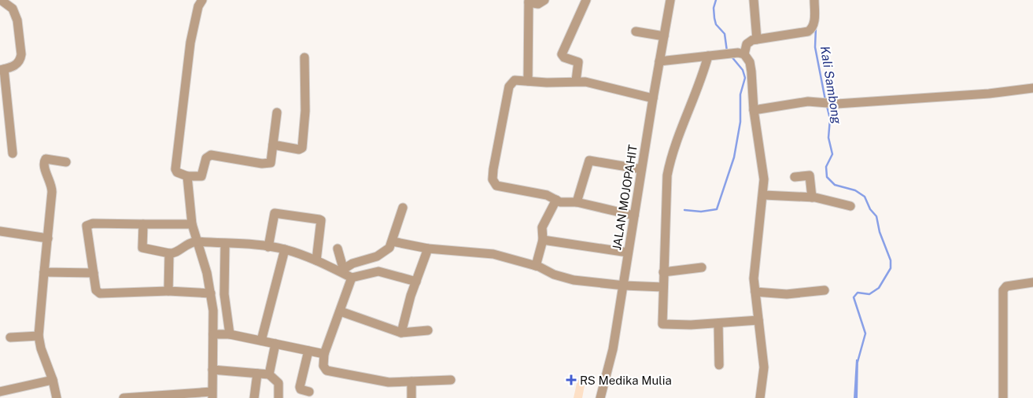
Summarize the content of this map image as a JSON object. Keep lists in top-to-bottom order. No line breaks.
{"streets":{"street":["JALAN MOJOPAHIT"]},"water":["Kali Sambong"],"places":{"health":["RS Medika Mulia"]}}
